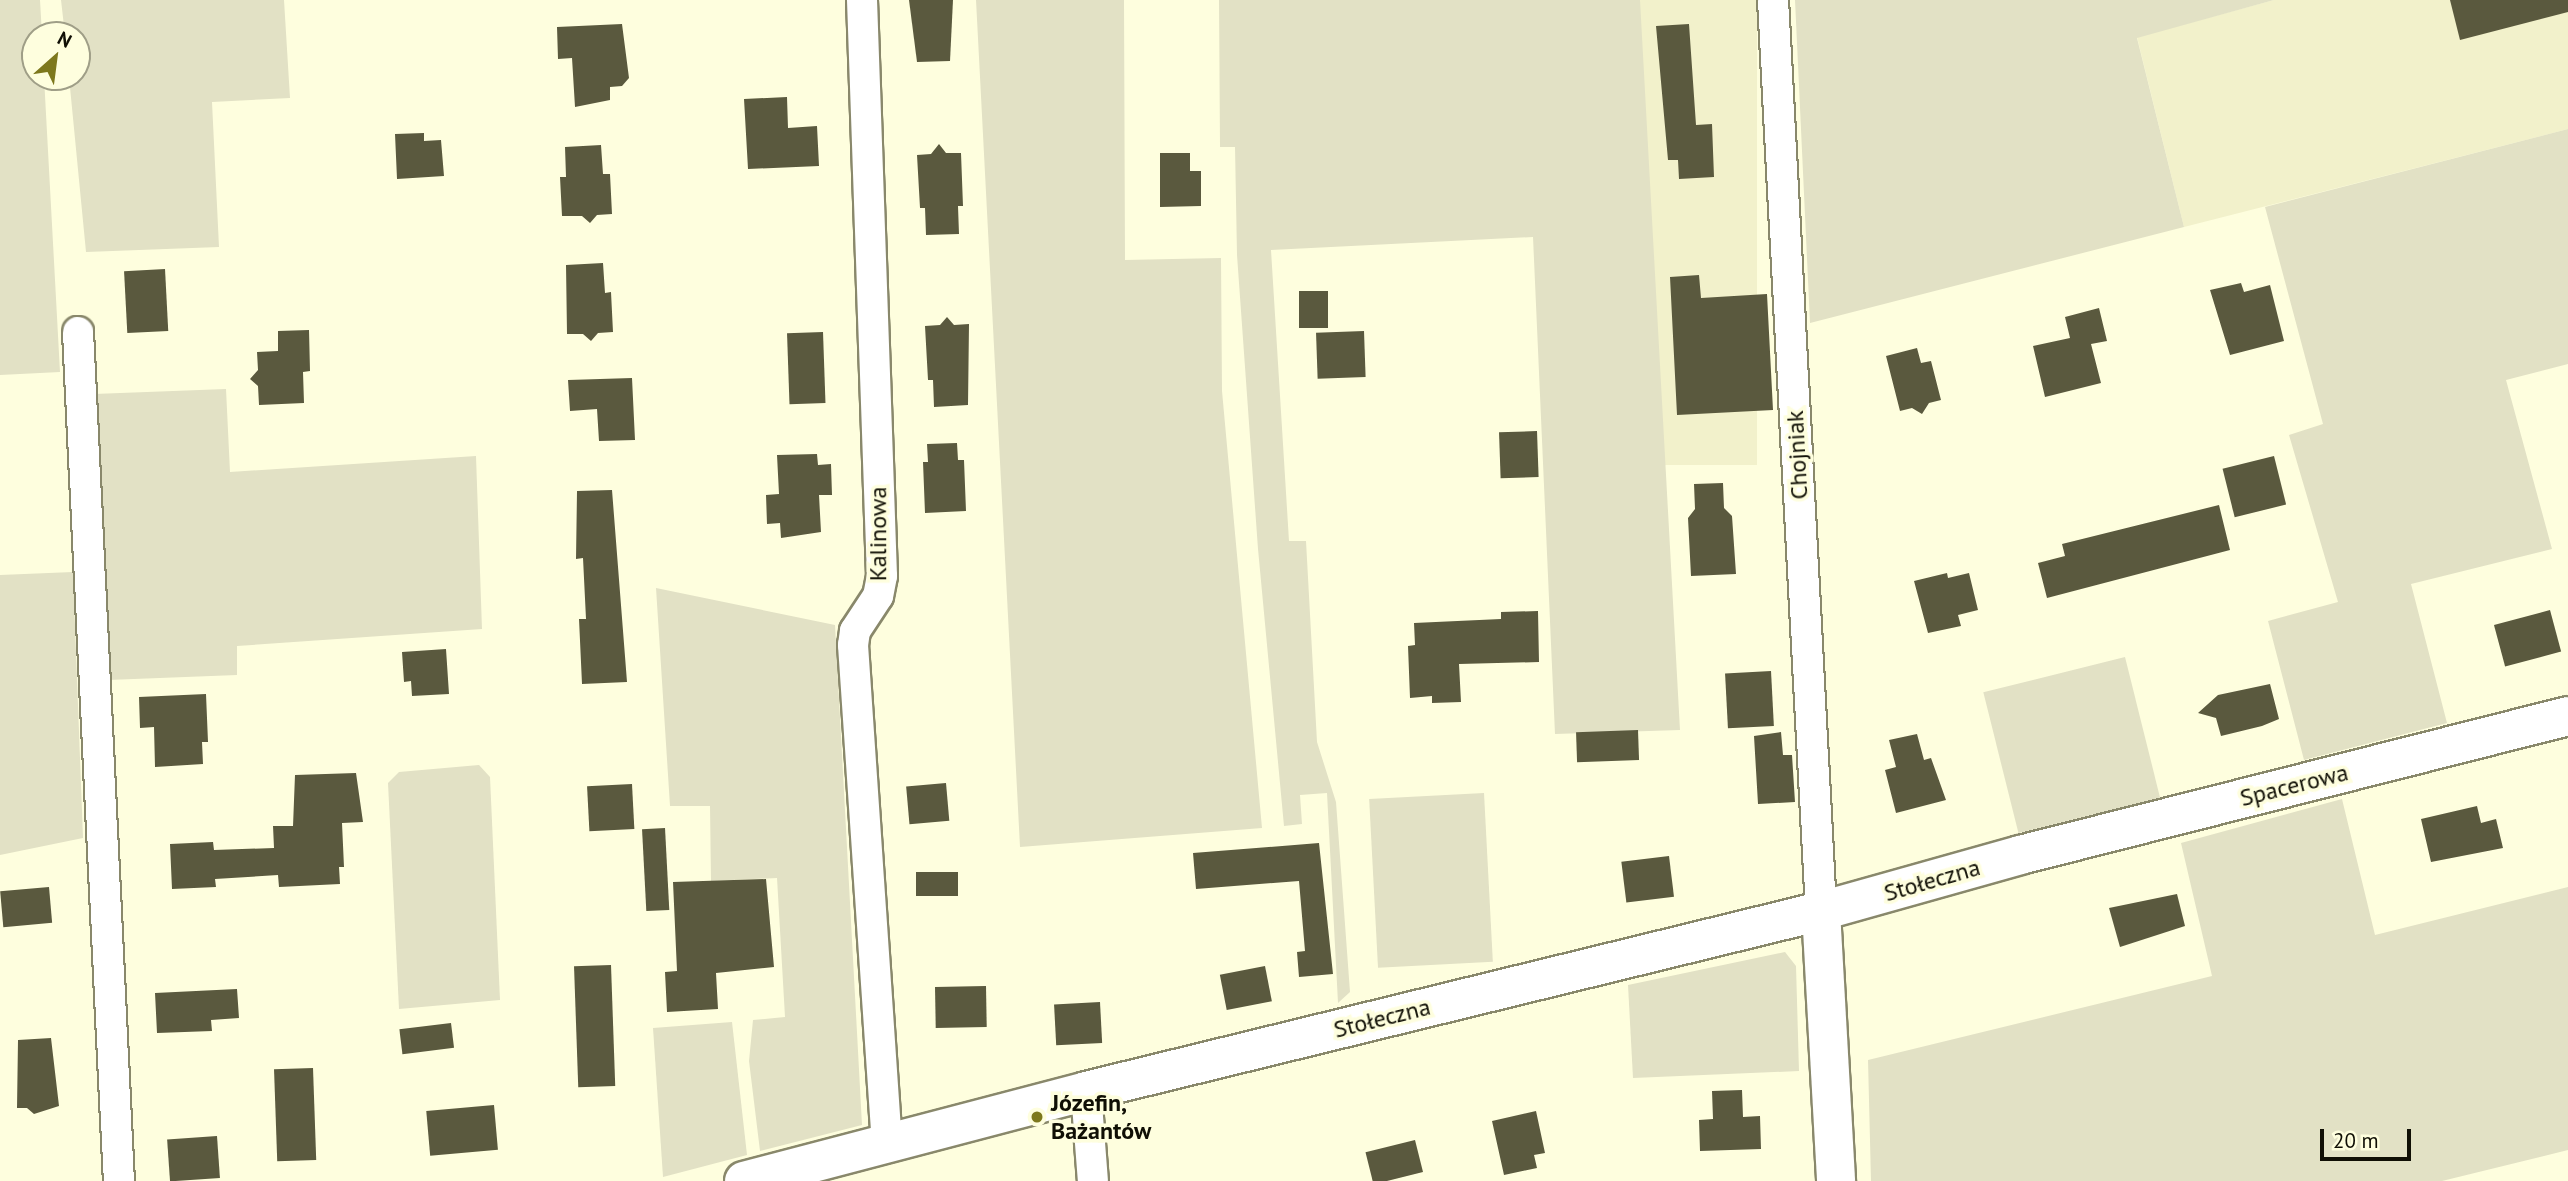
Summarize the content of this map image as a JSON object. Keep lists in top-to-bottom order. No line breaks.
{"streets":{"street":["Chojniak","Kalinowa","Spacerowa","Stołeczna"]},"crossings":[["Chojniak","Stołeczna"],["Kalinowa","Stołeczna"],["Spacerowa","Stołeczna"]],"places":["Józefin, Bażantów"],"scale_bar":"20 m","north":"top right"}
